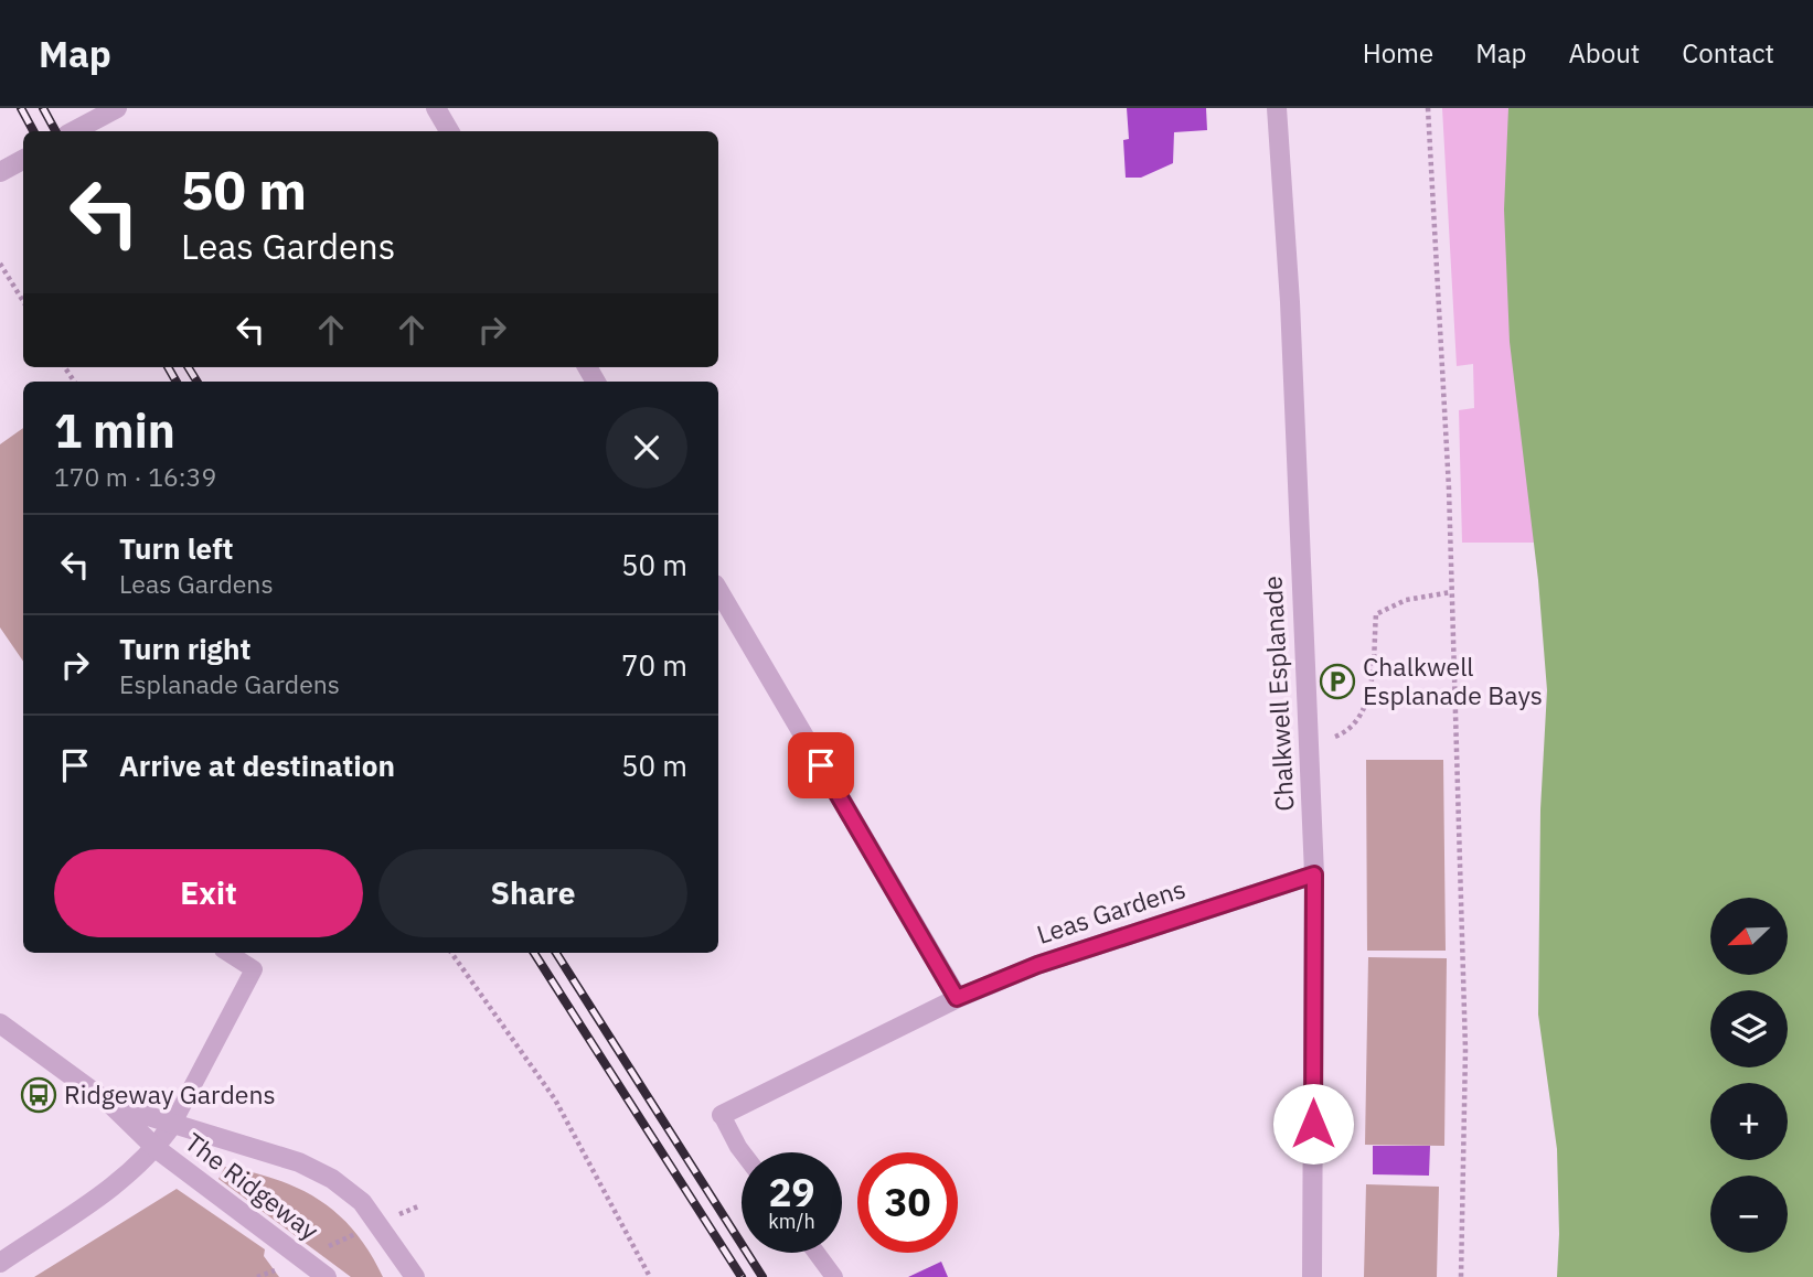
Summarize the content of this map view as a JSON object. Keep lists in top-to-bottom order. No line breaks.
{"streets":{"street":["Chalkwell Esplanade","Leas Gardens","The Ridgeway"]},"crossings":[["Chalkwell Esplanade","Leas Gardens"]],"places":{"parking":["Chalkwell Esplanade Bays"],"bus stop":["Ridgeway Gardens"]},"north":"bottom left","page":{"header":"Map","nav":["Home","Map","About","Contact"],"turn":["50 m","Leas Gardens"],"heading":["1 min","170 m · 16:39"],"list":[{"name":"Turn left","note":"Leas Gardens","value":"50 m"},{"name":"Turn right","note":"Esplanade Gardens","value":"70 m"},{"name":"Arrive at destination","value":"50 m"}],"buttons":["Exit","Share"],"map_buttons":["+","−"],"speed":"29 km/h","limit":"30"}}
